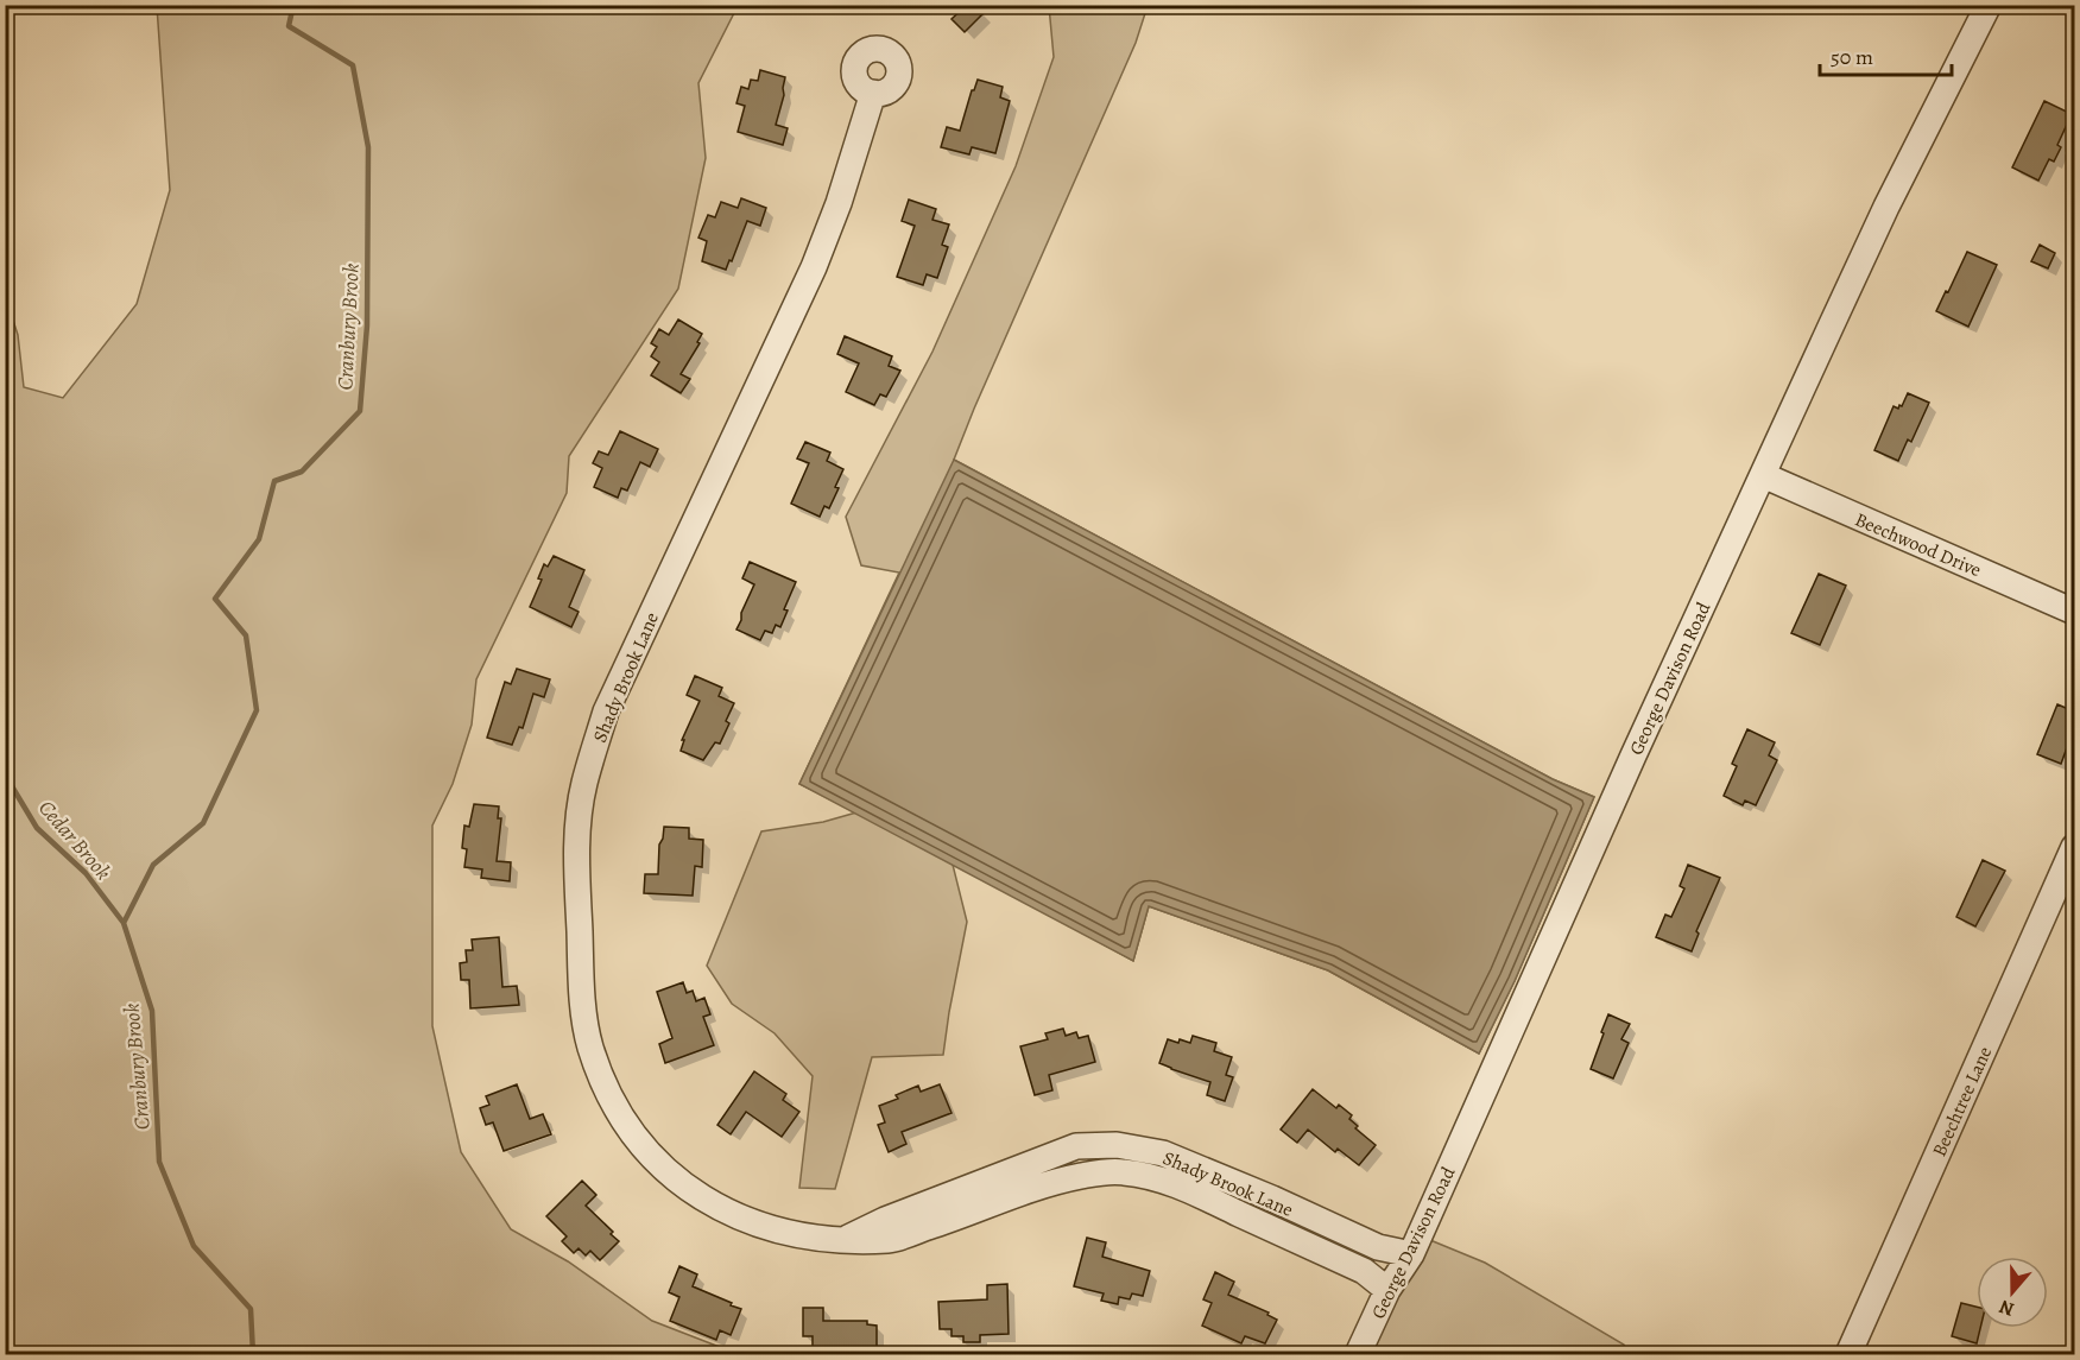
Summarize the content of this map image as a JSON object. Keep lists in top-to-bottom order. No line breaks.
{"streets":{"street":["Beechwood Drive","Shady Brook Lane","George Davison Road","Beechtree Lane"]},"crossings":[["Beechwood Drive","George Davison Road"],["Shady Brook Lane","George Davison Road"]],"water":["Cranbury Brook","Cedar Brook"],"scale_bar":"50 m","north":"bottom"}
